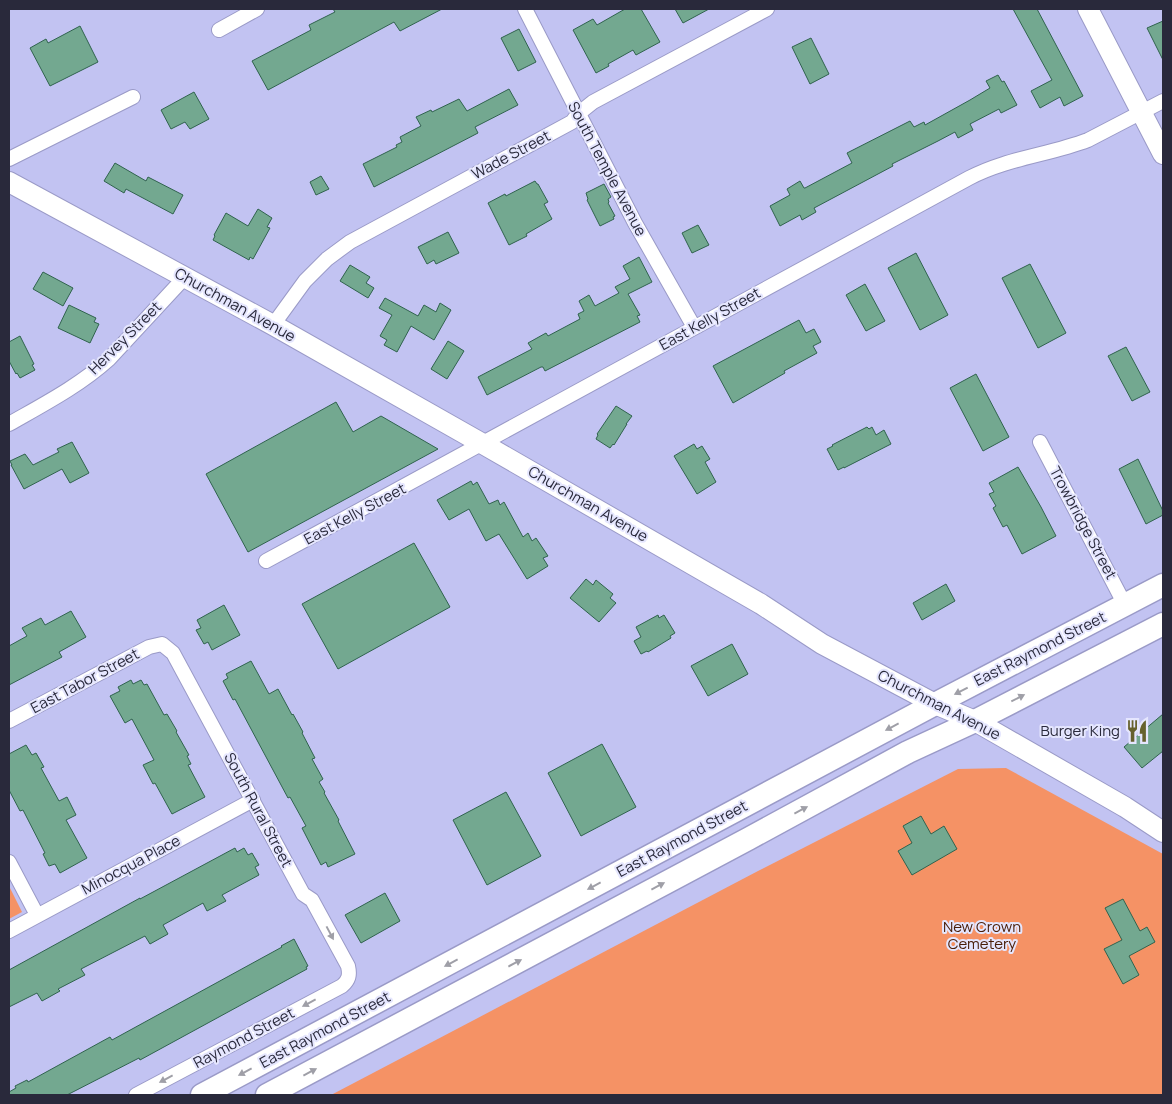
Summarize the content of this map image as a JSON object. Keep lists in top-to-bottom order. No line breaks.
{"streets":{"main road":["Churchman Avenue","East Raymond Street"],"street":["Wade Street","South Temple Avenue","East Kelly Street","Hervey Street","Trowbridge Street","East Tabor Street","South Rural Street","Minocqua Place","Raymond Street"]},"crossings":[["Wade Street","South Temple Avenue"],["Wade Street","Churchman Avenue"],["South Temple Avenue","East Kelly Street"],["Churchman Avenue","East Kelly Street"],["Churchman Avenue","Hervey Street"],["Churchman Avenue","East Raymond Street"],["Trowbridge Street","East Raymond Street"],["East Tabor Street","South Rural Street"],["South Rural Street","Minocqua Place"],["South Rural Street","Raymond Street"]],"one_way":["South Rural Street","Raymond Street"],"parks":["New Crown Cemetery"],"places":{"restaurant":["Burger King"]}}
